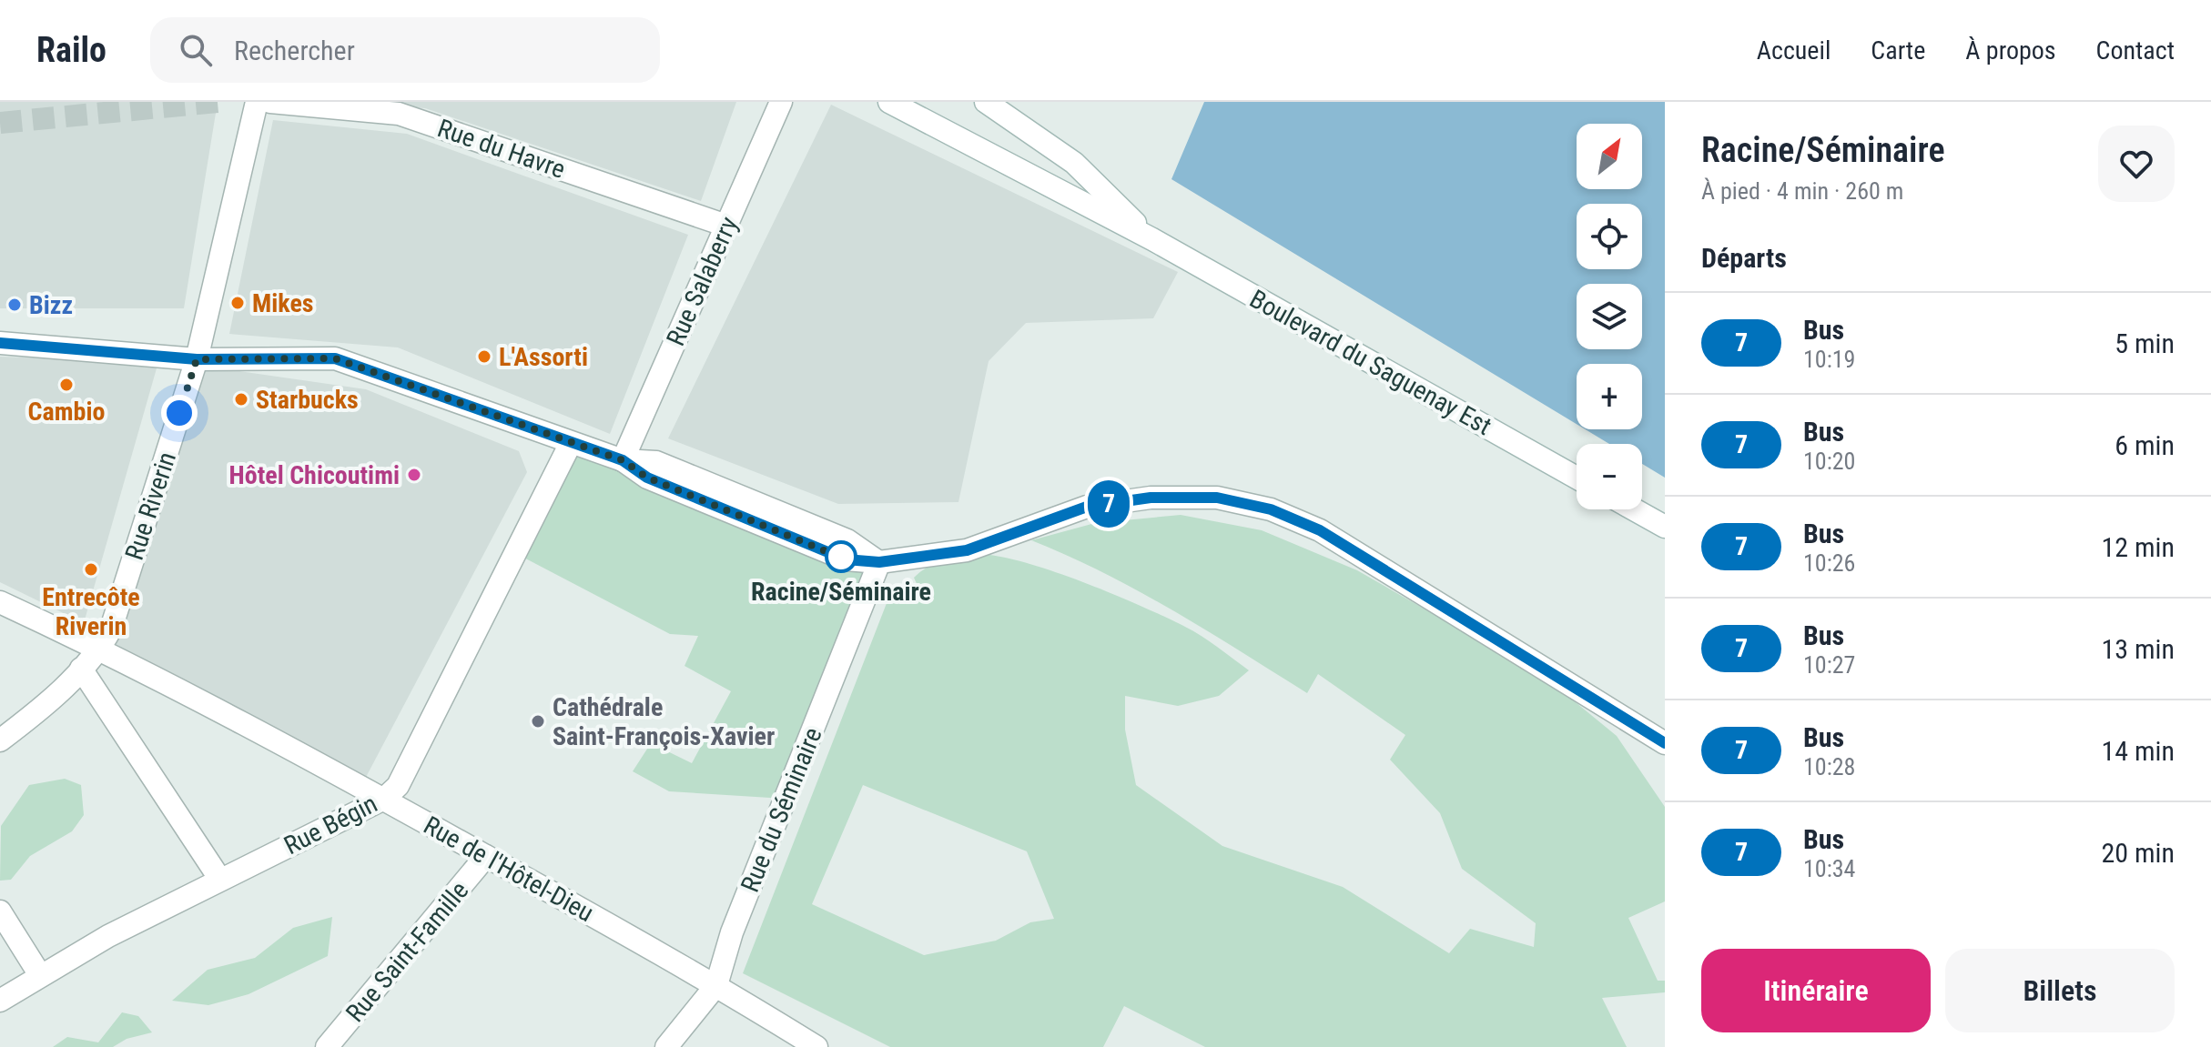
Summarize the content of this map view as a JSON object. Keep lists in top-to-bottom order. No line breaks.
{"streets":{"street":["Rue du Havre","Rue Salaberry","Boulevard du Saguenay Est","Rue Riverin","Rue du Séminaire","Rue Bégin","Rue de l'Hôtel-Dieu","Rue Saint-Famille"]},"crossings":[["Rue du Havre","Rue Salaberry"],["Rue Riverin","Rue de l'Hôtel-Dieu"],["Rue du Séminaire","Rue de l'Hôtel-Dieu"],["Rue Bégin","Rue de l'Hôtel-Dieu"],["Rue de l'Hôtel-Dieu","Rue Saint-Famille"]],"places":["Mikes","Bizz","L'Assorti","Cambio","Starbucks","Hôtel Chicoutimi","Racine/Séminaire","Entrecôte Riverin","Cathédrale Saint-François-Xavier"],"lines":["bus line 7"],"north":"top right","page":{"header":"Railo","search":"Rechercher","nav":["Accueil","Carte","À propos","Contact"],"on_map":"7","heading":[["Racine/Séminaire","À pied · 4 min · 260 m"],"Départs"],"map_buttons":["+","−"],"list":[{"mark":"7","name":"Bus","note":"10:19","value":"5 min"},{"mark":"7","name":"Bus","note":"10:20","value":"6 min"},{"mark":"7","name":"Bus","note":"10:26","value":"12 min"},{"mark":"7","name":"Bus","note":"10:27","value":"13 min"},{"mark":"7","name":"Bus","note":"10:28","value":"14 min"},{"mark":"7","name":"Bus","note":"10:34","value":"20 min"}],"buttons":["Itinéraire","Billets"]}}
